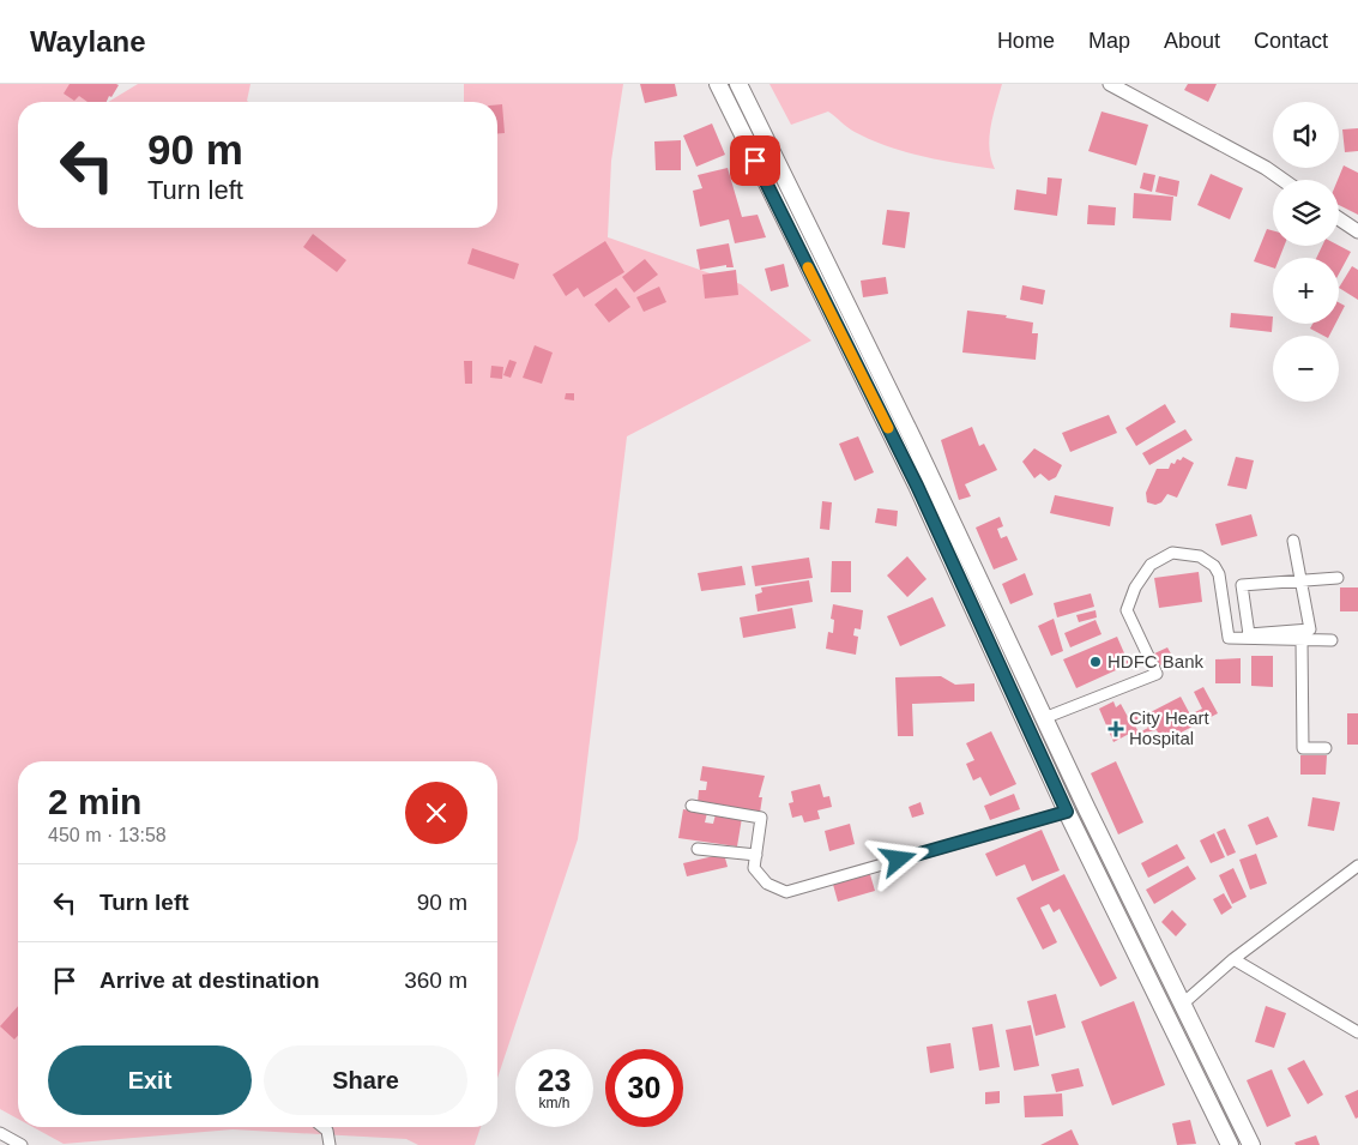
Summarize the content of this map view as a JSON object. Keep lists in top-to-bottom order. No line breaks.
{"places":{"other":["HDFC Bank"],"health":["City Heart Hospital"]},"page":{"header":"Waylane","nav":["Home","Map","About","Contact"],"map_buttons":["+","−"],"turn":["90 m","Turn left"],"heading":["2 min","450 m · 13:58"],"list":[{"name":"Turn left","value":"90 m"},{"name":"Arrive at destination","value":"360 m"}],"buttons":["Exit","Share"],"speed":"23 km/h","limit":"30"}}
